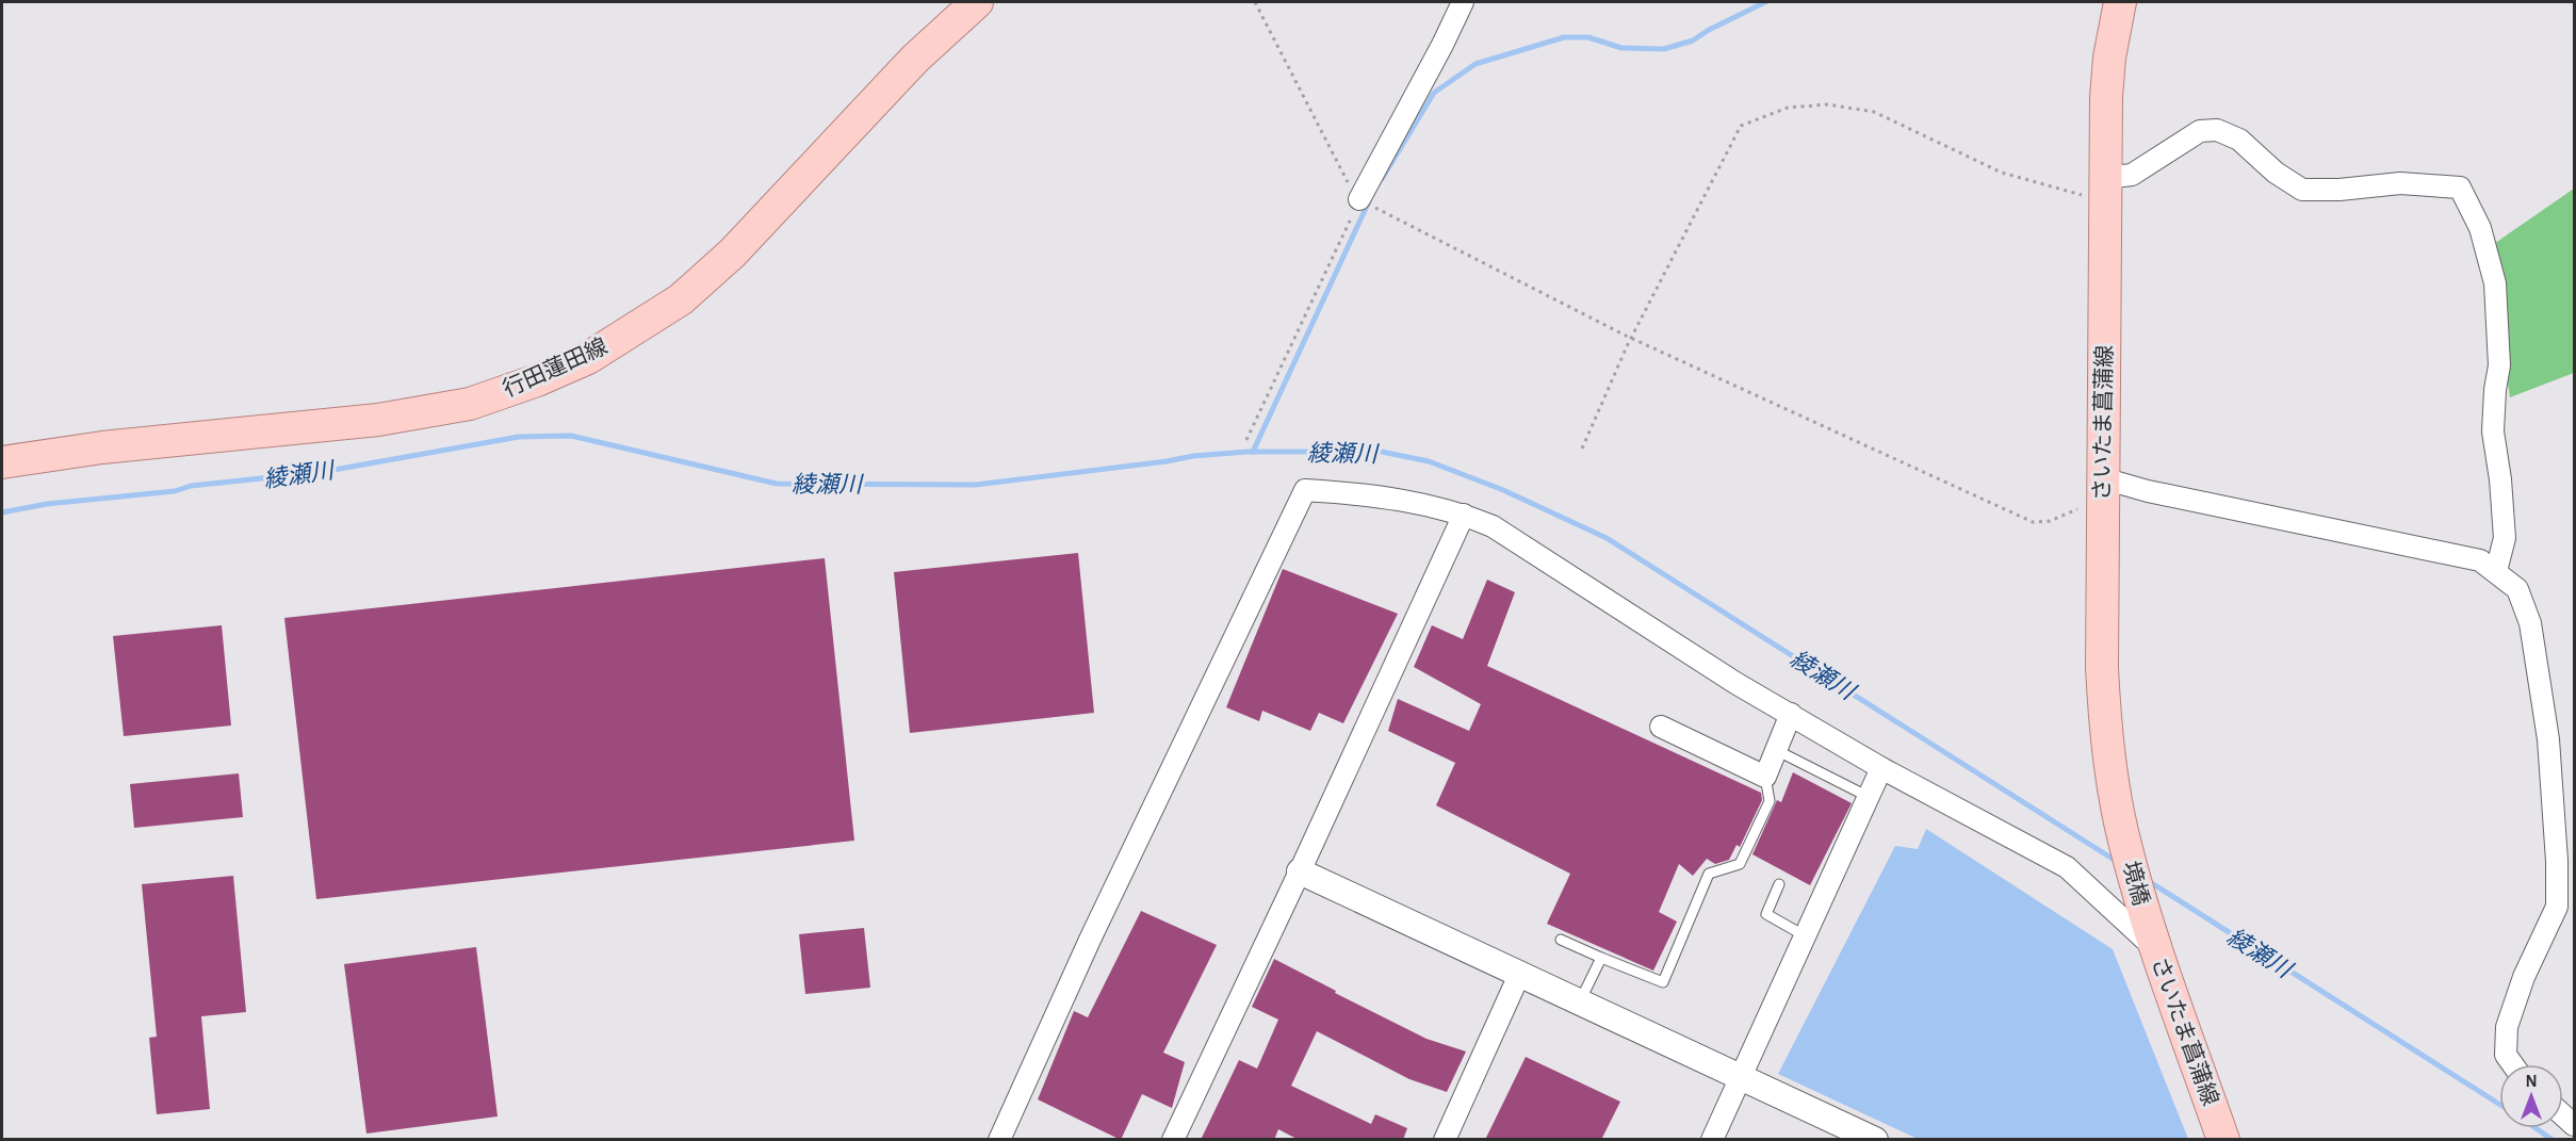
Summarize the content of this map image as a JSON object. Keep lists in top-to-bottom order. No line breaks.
{"streets":{"main road":["行田蓮田線","さいたま菖蒲線","境橋"]},"crossings":[["さいたま菖蒲線","境橋"]],"water":["綾瀬川"],"north":"top"}
